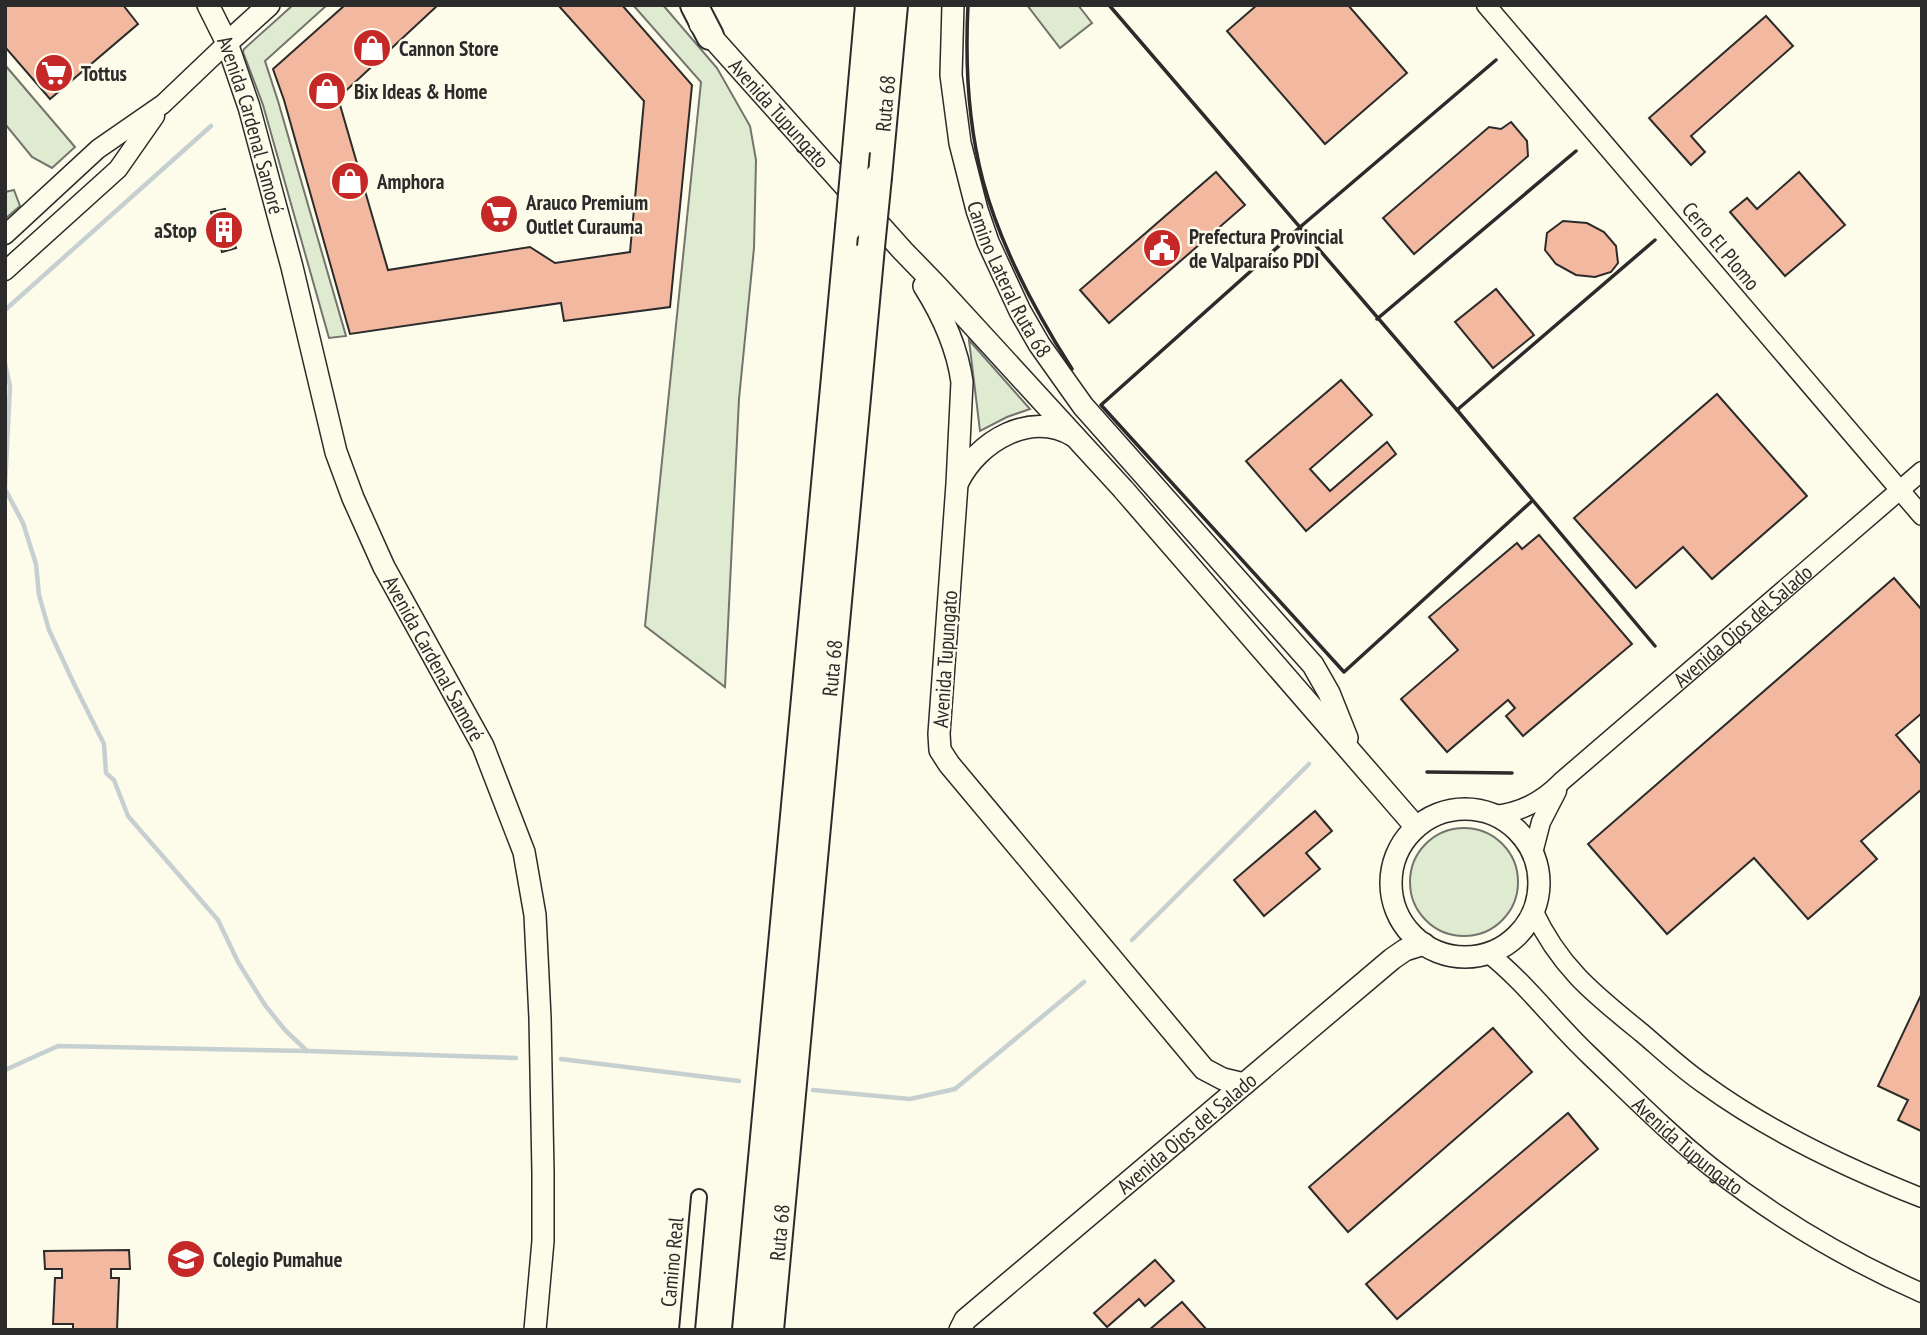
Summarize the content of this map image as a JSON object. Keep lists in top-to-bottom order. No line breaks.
{"streets":{"highway":["Ruta 68"],"main road":["Avenida Tupungato","Avenida Cardenal Samoré","Camino Lateral Ruta 68","Avenida Ojos del Salado"],"street":["Cerro El Plomo","Camino Real"]},"crossings":[["Avenida Tupungato","Camino Lateral Ruta 68"],["Avenida Tupungato","Avenida Ojos del Salado"],["Cerro El Plomo","Avenida Ojos del Salado"]],"places":{"shop":["Cannon Store","Bix Ideas & Home","Amphora"],"supermarket":["Tottus","Arauco Premium Outlet Curauma"],"building":["aStop"],"public building":["Prefectura Provincial de Valparaíso PDI"],"school or university":["Colegio Pumahue"]}}
